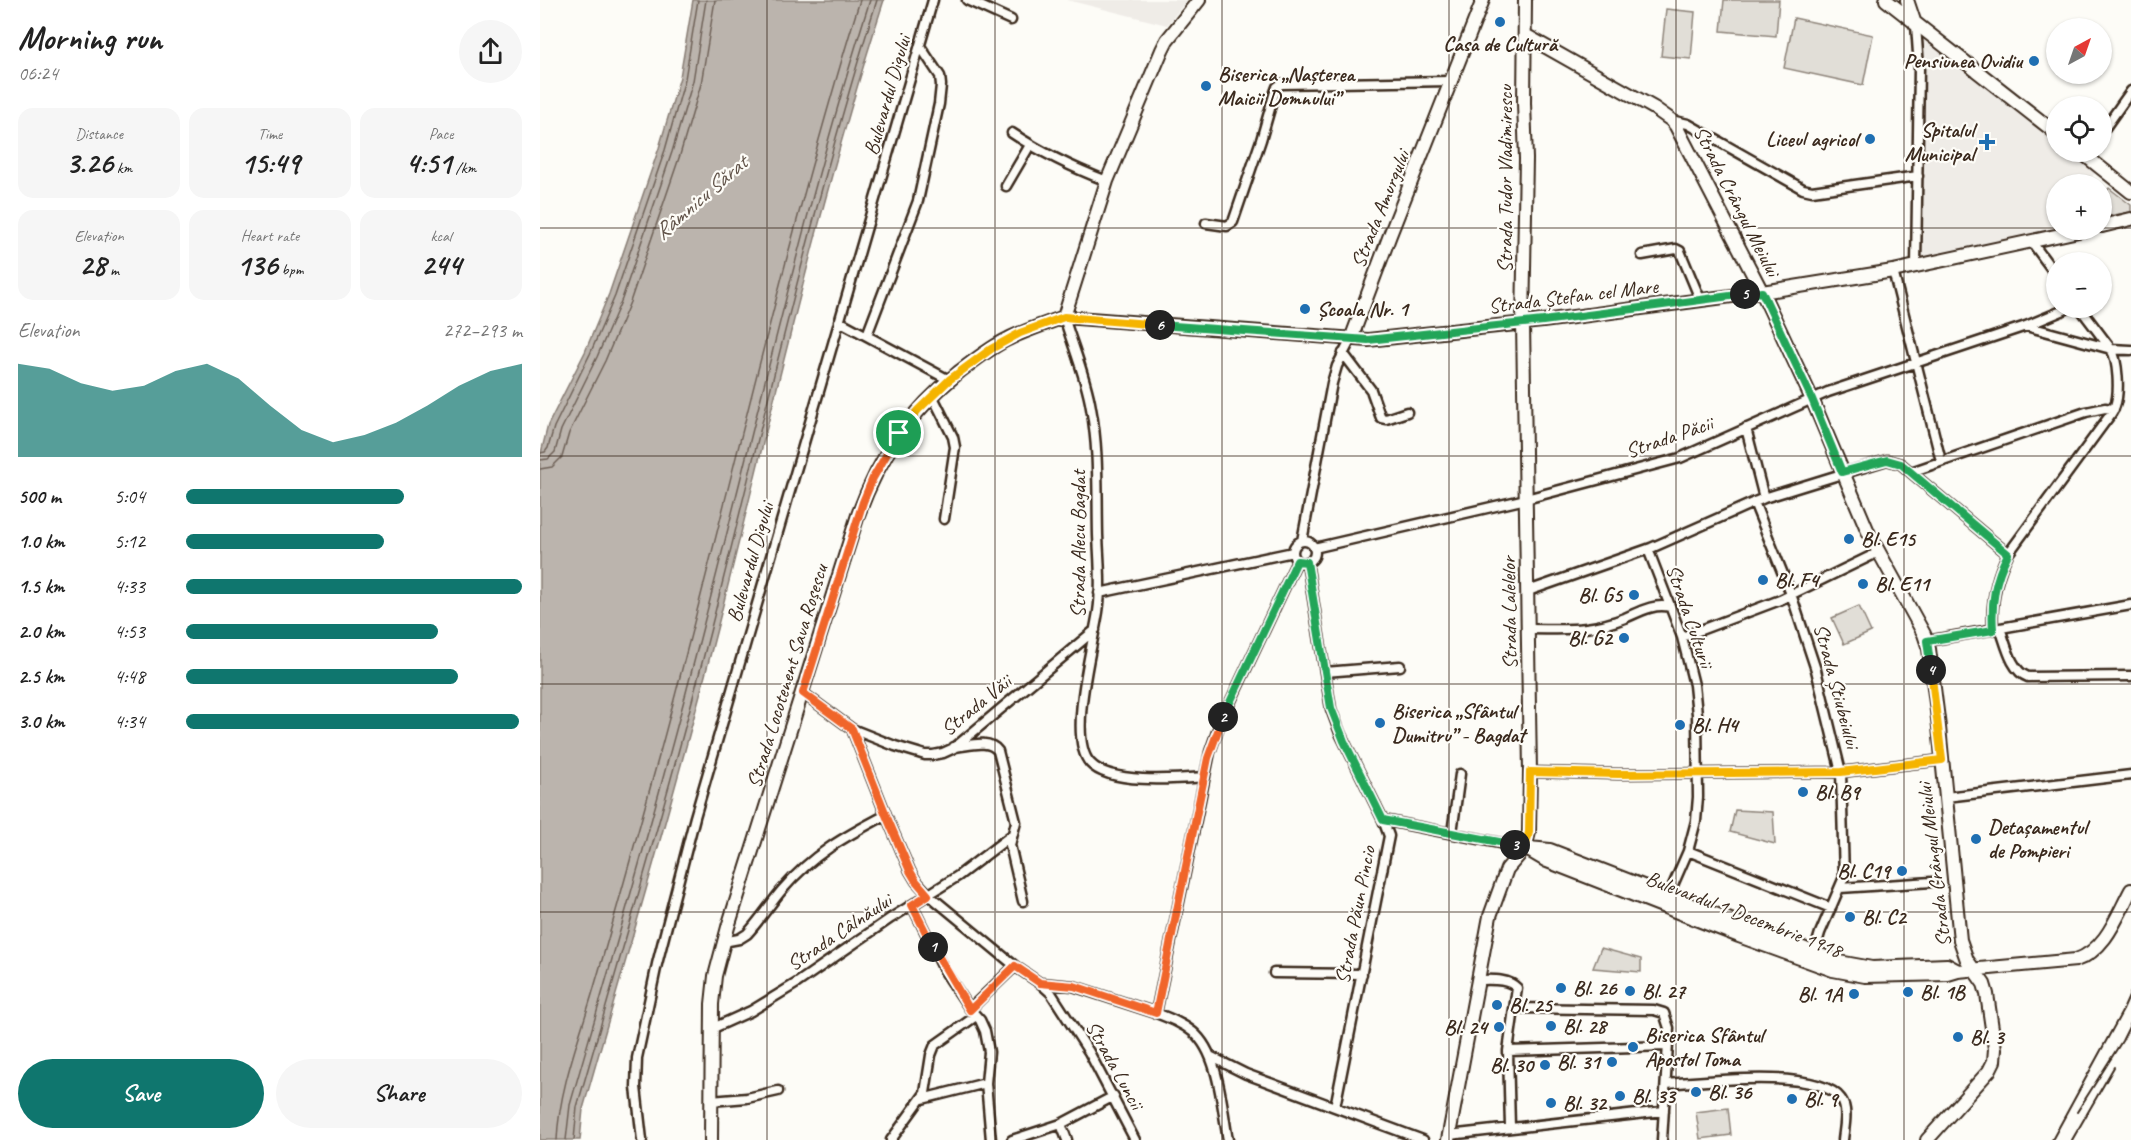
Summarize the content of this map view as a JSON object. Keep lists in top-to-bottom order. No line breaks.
{"streets":{"street":["Bulevardul Digului","Strada Tudor Vladimirescu","Strada Crângul Meiului","Strada Amurgului","Strada Ștefan cel Mare","Strada Păcii","Strada Alecu Bagdat","Strada Lalelelor","Strada Culturii","Strada Locotenent Sava Roșescu","Strada Știubeiului","Strada Văii","Bulevardul 1 Decembrie 1918","Strada Păun Pincio","Strada Câlnăului","Strada Luncii"]},"crossings":[["Strada Tudor Vladimirescu","Strada Crângul Meiului"],["Strada Tudor Vladimirescu","Strada Ștefan cel Mare"],["Strada Tudor Vladimirescu","Strada Lalelelor"],["Strada Crângul Meiului","Strada Ștefan cel Mare"],["Strada Crângul Meiului","Strada Păcii"],["Strada Crângul Meiului","Bulevardul 1 Decembrie 1918"],["Strada Amurgului","Strada Ștefan cel Mare"],["Strada Amurgului","Strada Păcii"],["Strada Amurgului","Strada Păun Pincio"],["Strada Ștefan cel Mare","Strada Alecu Bagdat"],["Strada Ștefan cel Mare","Strada Lalelelor"],["Strada Ștefan cel Mare","Strada Locotenent Sava Roșescu"],["Strada Păcii","Strada Lalelelor"],["Strada Păcii","Strada Păun Pincio"],["Strada Alecu Bagdat","Strada Locotenent Sava Roșescu"],["Strada Alecu Bagdat","Strada Văii"],["Strada Lalelelor","Bulevardul 1 Decembrie 1918"],["Strada Culturii","Bulevardul 1 Decembrie 1918"],["Strada Locotenent Sava Roșescu","Strada Văii"],["Strada Locotenent Sava Roșescu","Strada Câlnăului"],["Strada Știubeiului","Bulevardul 1 Decembrie 1918"],["Strada Văii","Strada Luncii"],["Bulevardul 1 Decembrie 1918","Strada Păun Pincio"],["Strada Câlnăului","Strada Luncii"]],"water":["Râmnicu Sărat"],"places":{"other":["Casa de Cultură","Pensiunea Ovidiu","Biserica „Nașterea Maicii Domnului”","Liceul agricol","Școala Nr. 1","Bl. E15","Bl. F4","Bl. E11","Bl. G5","Bl. G2","Biserica „Sfântul Dumitru” - Bagdat","Bl. H4","Bl. B9","Detașamentul de Pompieri","Bl. C19","Bl. C2","Bl. 26","Bl. 27","Bl. 1B","Bl. 1A","Bl. 25","Bl. 28","Bl. 24","Bl. 3","Biserica Sfântul Apostol Toma","Bl. 31","Bl. 30","Bl. 36","Bl. 33","Bl. 9","Bl. 32"],"health":["Spitalul Municipal"]},"north":"top right","page":{"heading":["Morning run","06:24"],"map_buttons":["+","−"],"stats":[["Distance","3.26 km"],["Time","15:49"],["Pace","4:51 /km"],["Elevation","28 m"],["Heart rate","136 bpm"],["kcal","244"]],"pins":["5","6","4","2","3","1"],"chart":["Elevation","272–293 m"],"list":[{"name":"500 m","note":"5:04"},{"name":"1.0 km","note":"5:12"},{"name":"1.5 km","note":"4:33"},{"name":"2.0 km","note":"4:53"},{"name":"2.5 km","note":"4:48"},{"name":"3.0 km","note":"4:34"}],"buttons":["Save","Share"]}}
